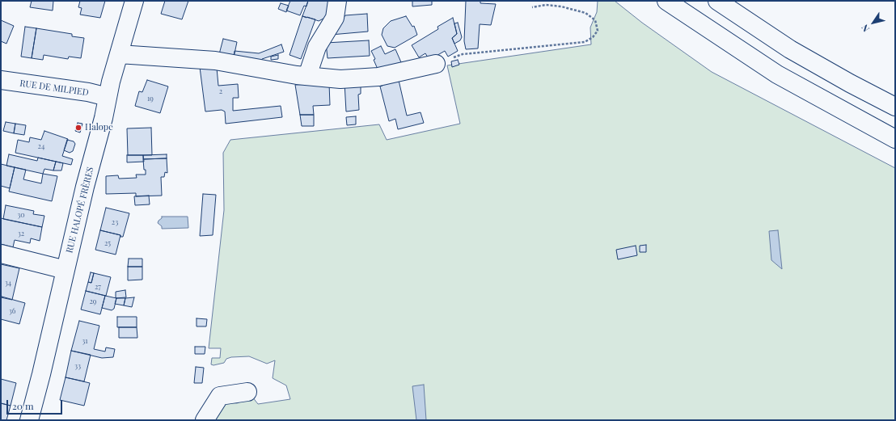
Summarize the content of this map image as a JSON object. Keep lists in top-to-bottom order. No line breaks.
{"streets":{"main road":["RUE DE MILPIED","RUE HALOPÉ FRÈRES"]},"crossings":[["RUE DE MILPIED","RUE HALOPÉ FRÈRES"]],"places":["Halope"],"house_numbers":["2","19","24","30","23","32","25","34","27","29","36","31","33"],"scale_bar":"20 m","north":"bottom left"}
